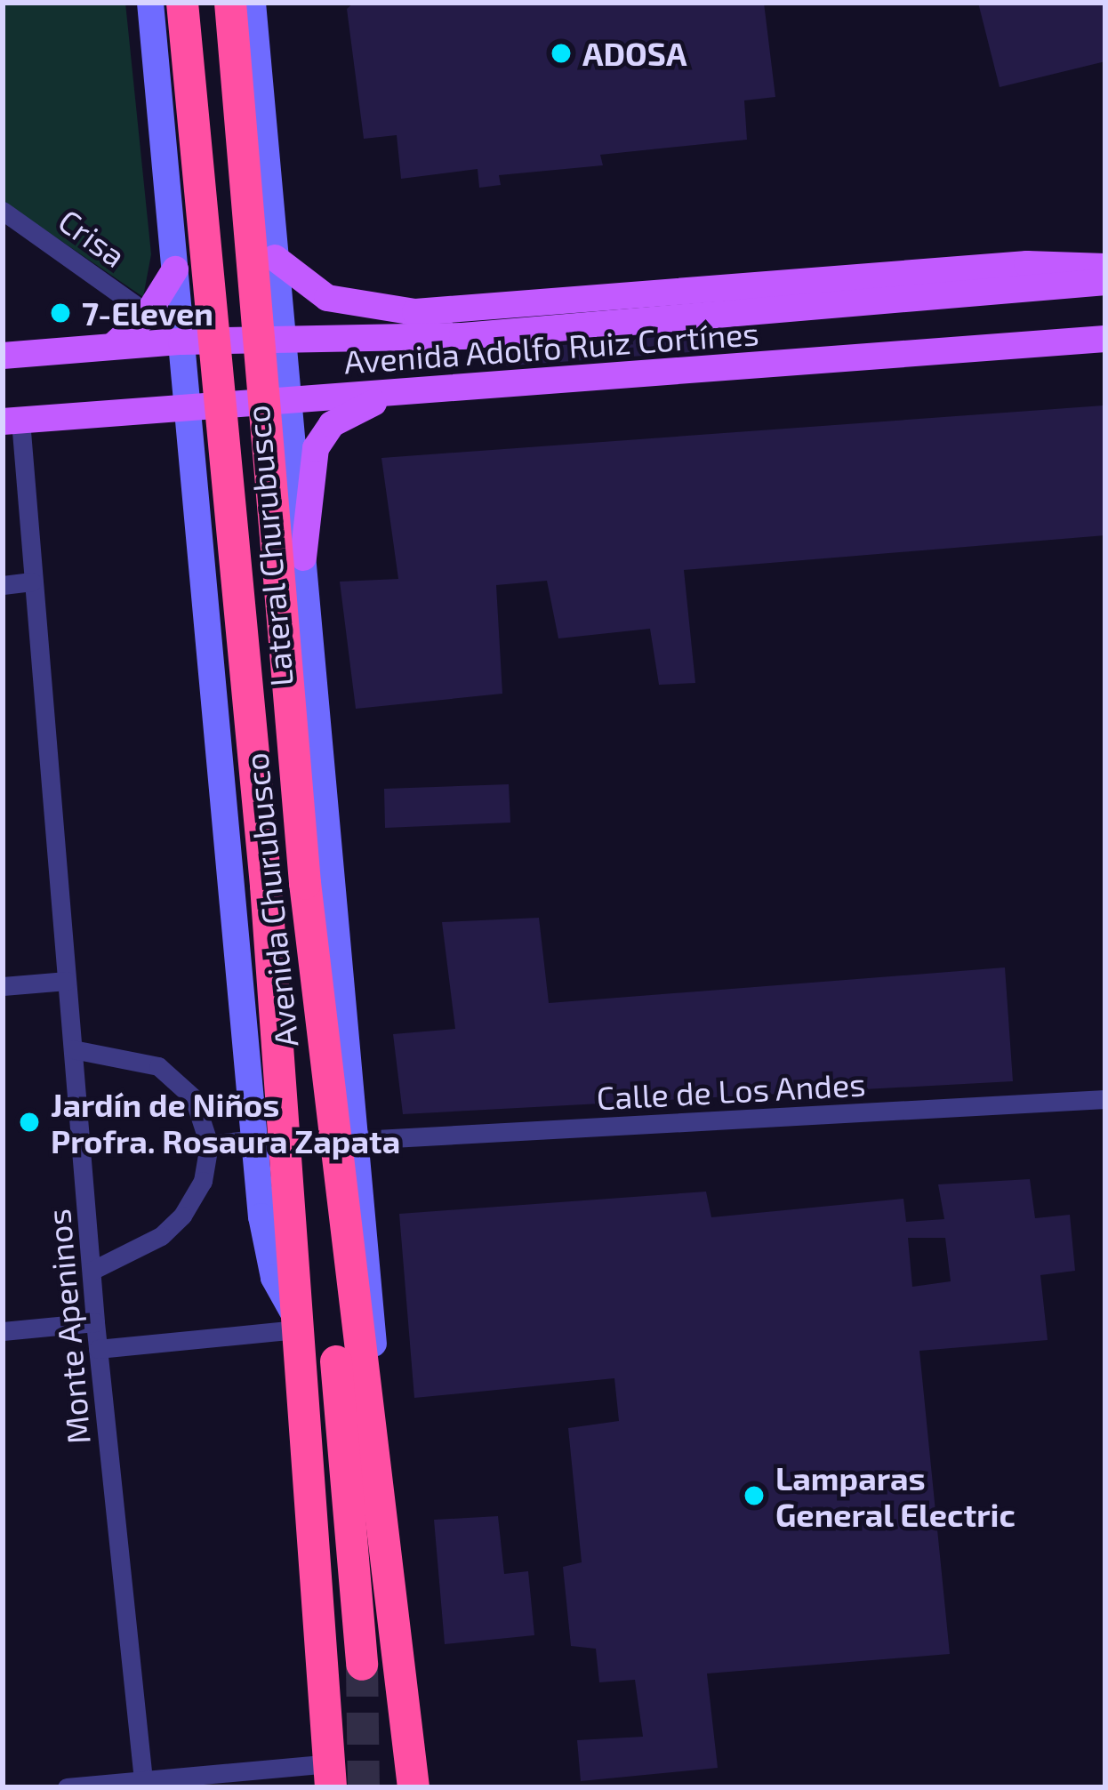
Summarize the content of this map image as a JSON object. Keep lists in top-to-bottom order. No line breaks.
{"streets":{"highway":["Avenida Churubusco"],"main road":["Avenida Adolfo Ruiz Cortínes"],"street":["Crisa","Lateral Churubusco","Calle de Los Andes","Monte Apeninos"]},"crossings":[["Avenida Adolfo Ruiz Cortínes","Lateral Churubusco"],["Avenida Adolfo Ruiz Cortínes","Monte Apeninos"],["Lateral Churubusco","Avenida Churubusco"],["Lateral Churubusco","Calle de Los Andes"]],"places":["ADOSA","7-Eleven","Jardín de Niños Profra. Rosaura Zapata","Lamparas General Electric"]}
